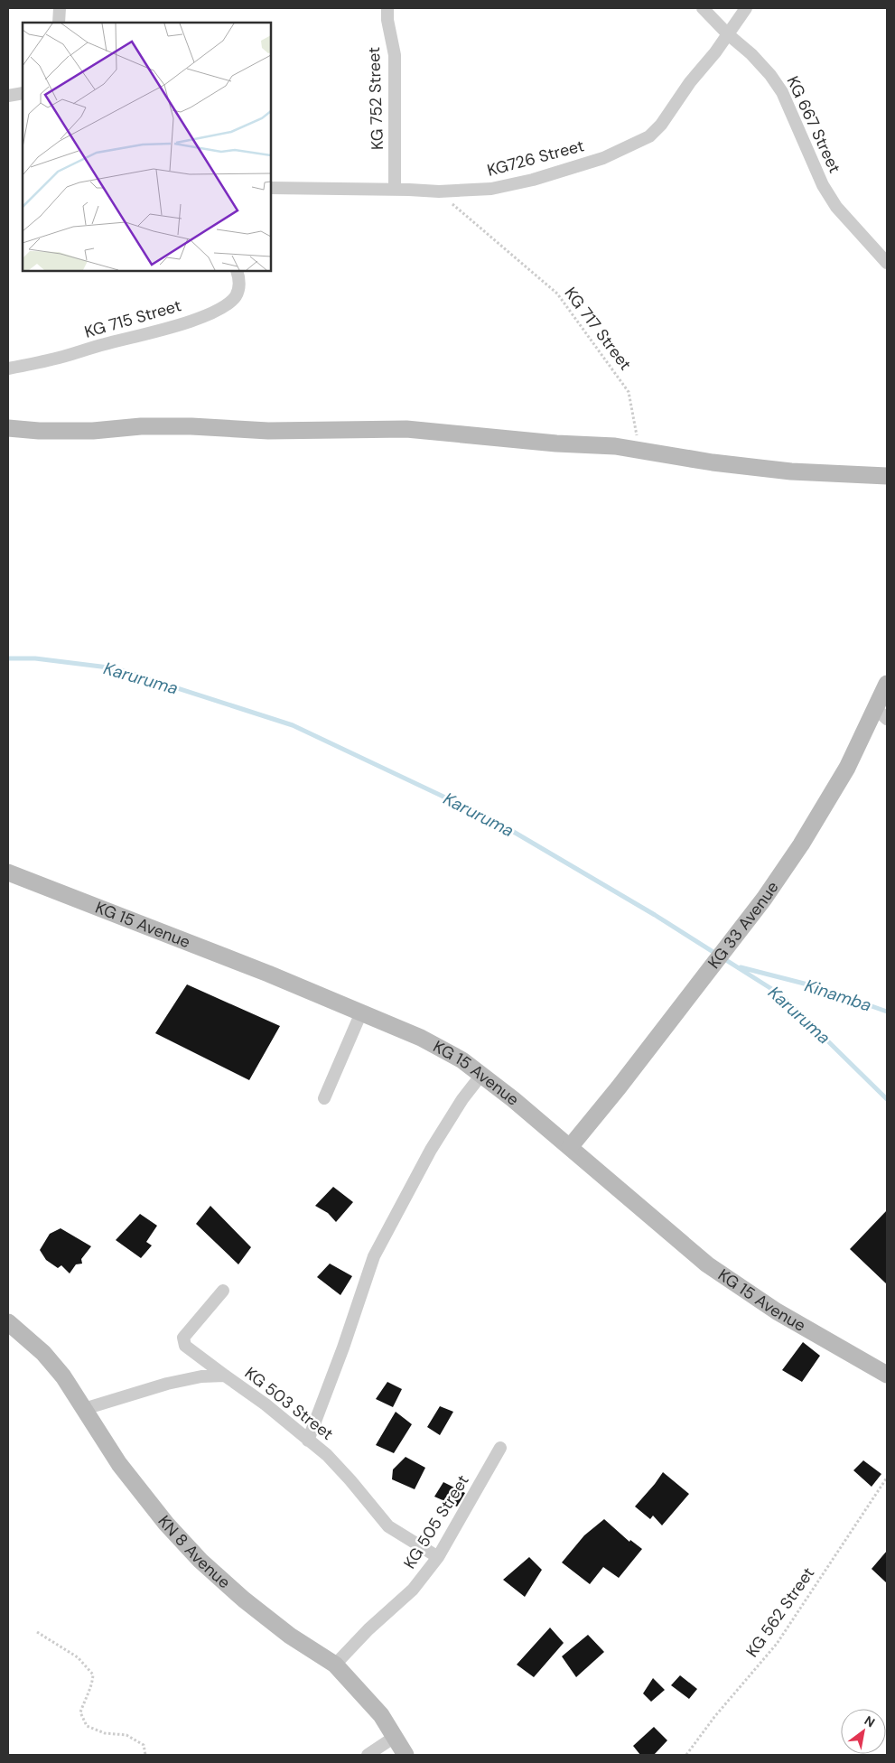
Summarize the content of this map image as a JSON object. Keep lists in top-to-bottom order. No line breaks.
{"streets":{"main road":["KG 15 Avenue","KG 33 Avenue","KN 8 Avenue"],"street":["KG 752 Street","KG 667 Street","KG726 Street","KG 715 Street","KG 503 Street","KG 505 Street"],"path":["KG 717 Street","KG 562 Street"]},"crossings":[["KG 752 Street","KG726 Street"],["KG 667 Street","KG726 Street"],["KG726 Street","KG 717 Street"],["KG 15 Avenue","KG 33 Avenue"],["KG 503 Street","KG 505 Street"],["KG 503 Street","KN 8 Avenue"],["KG 505 Street","KN 8 Avenue"]],"water":["Karuruma","Kinamba"],"north":"top right"}
